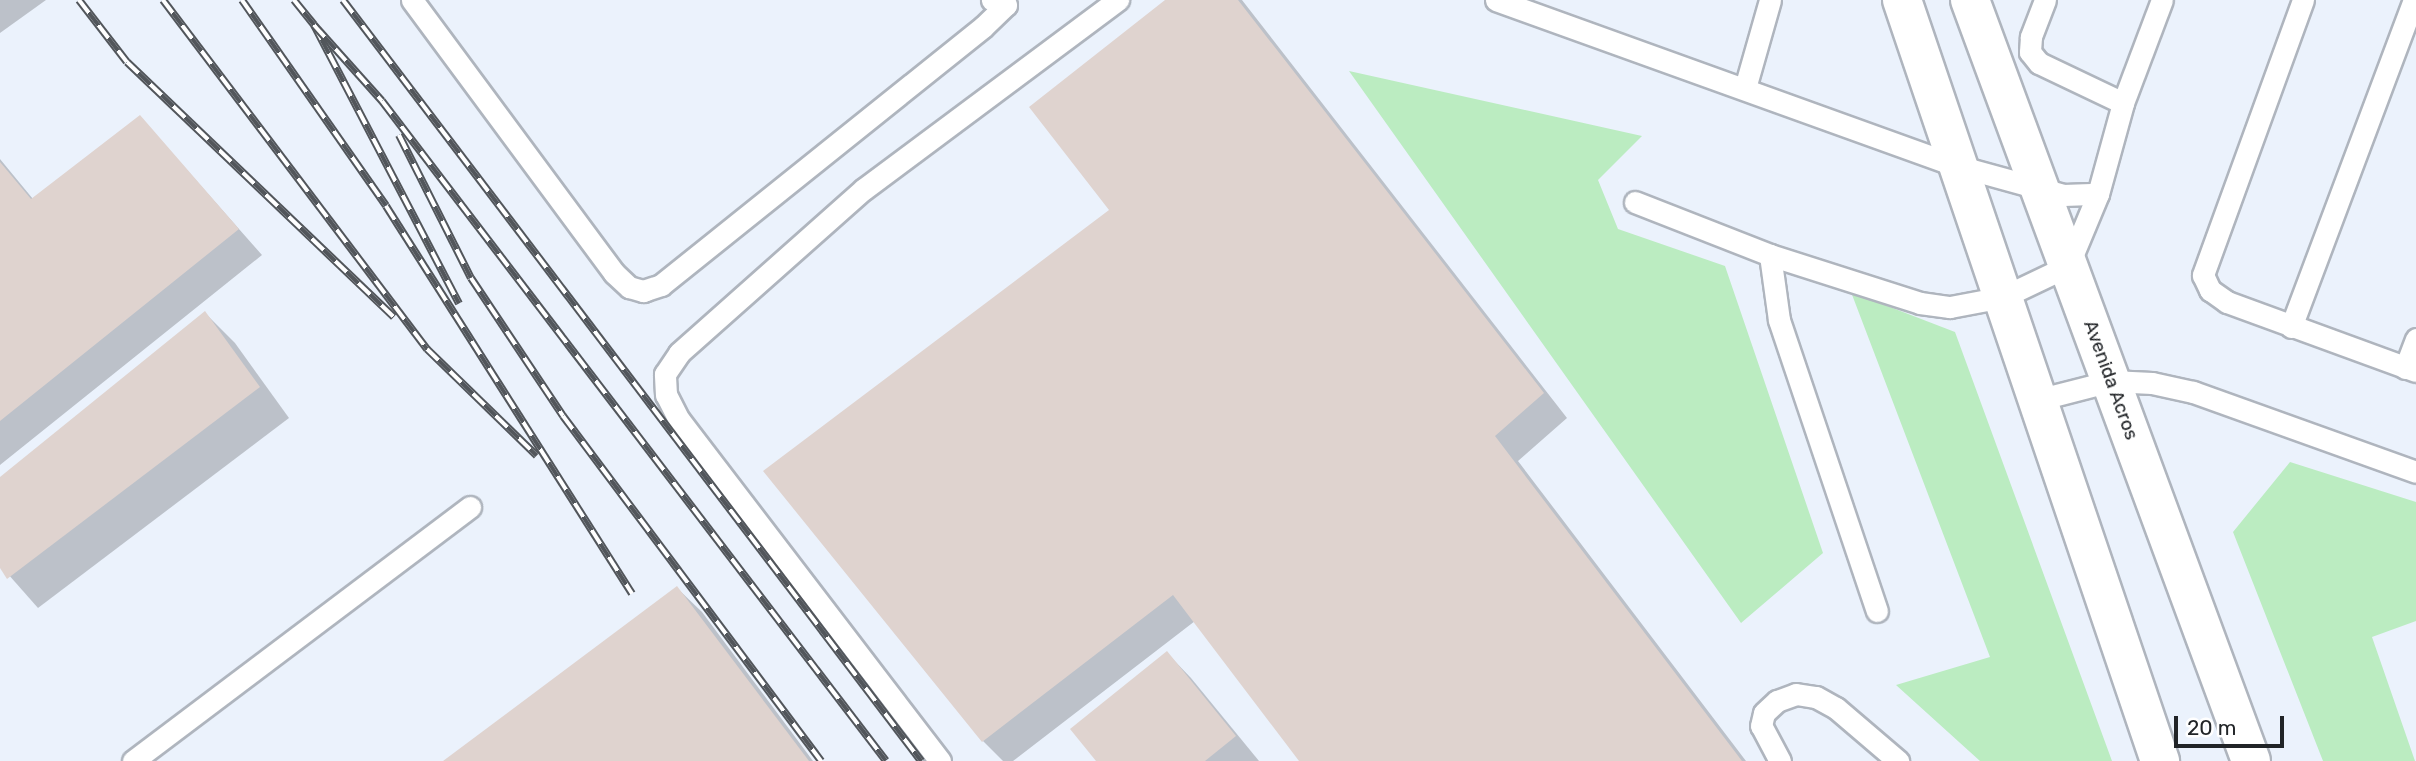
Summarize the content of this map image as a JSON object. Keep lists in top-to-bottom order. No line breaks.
{"streets":{"street":["Avenida Acros"]},"scale_bar":"20 m"}
